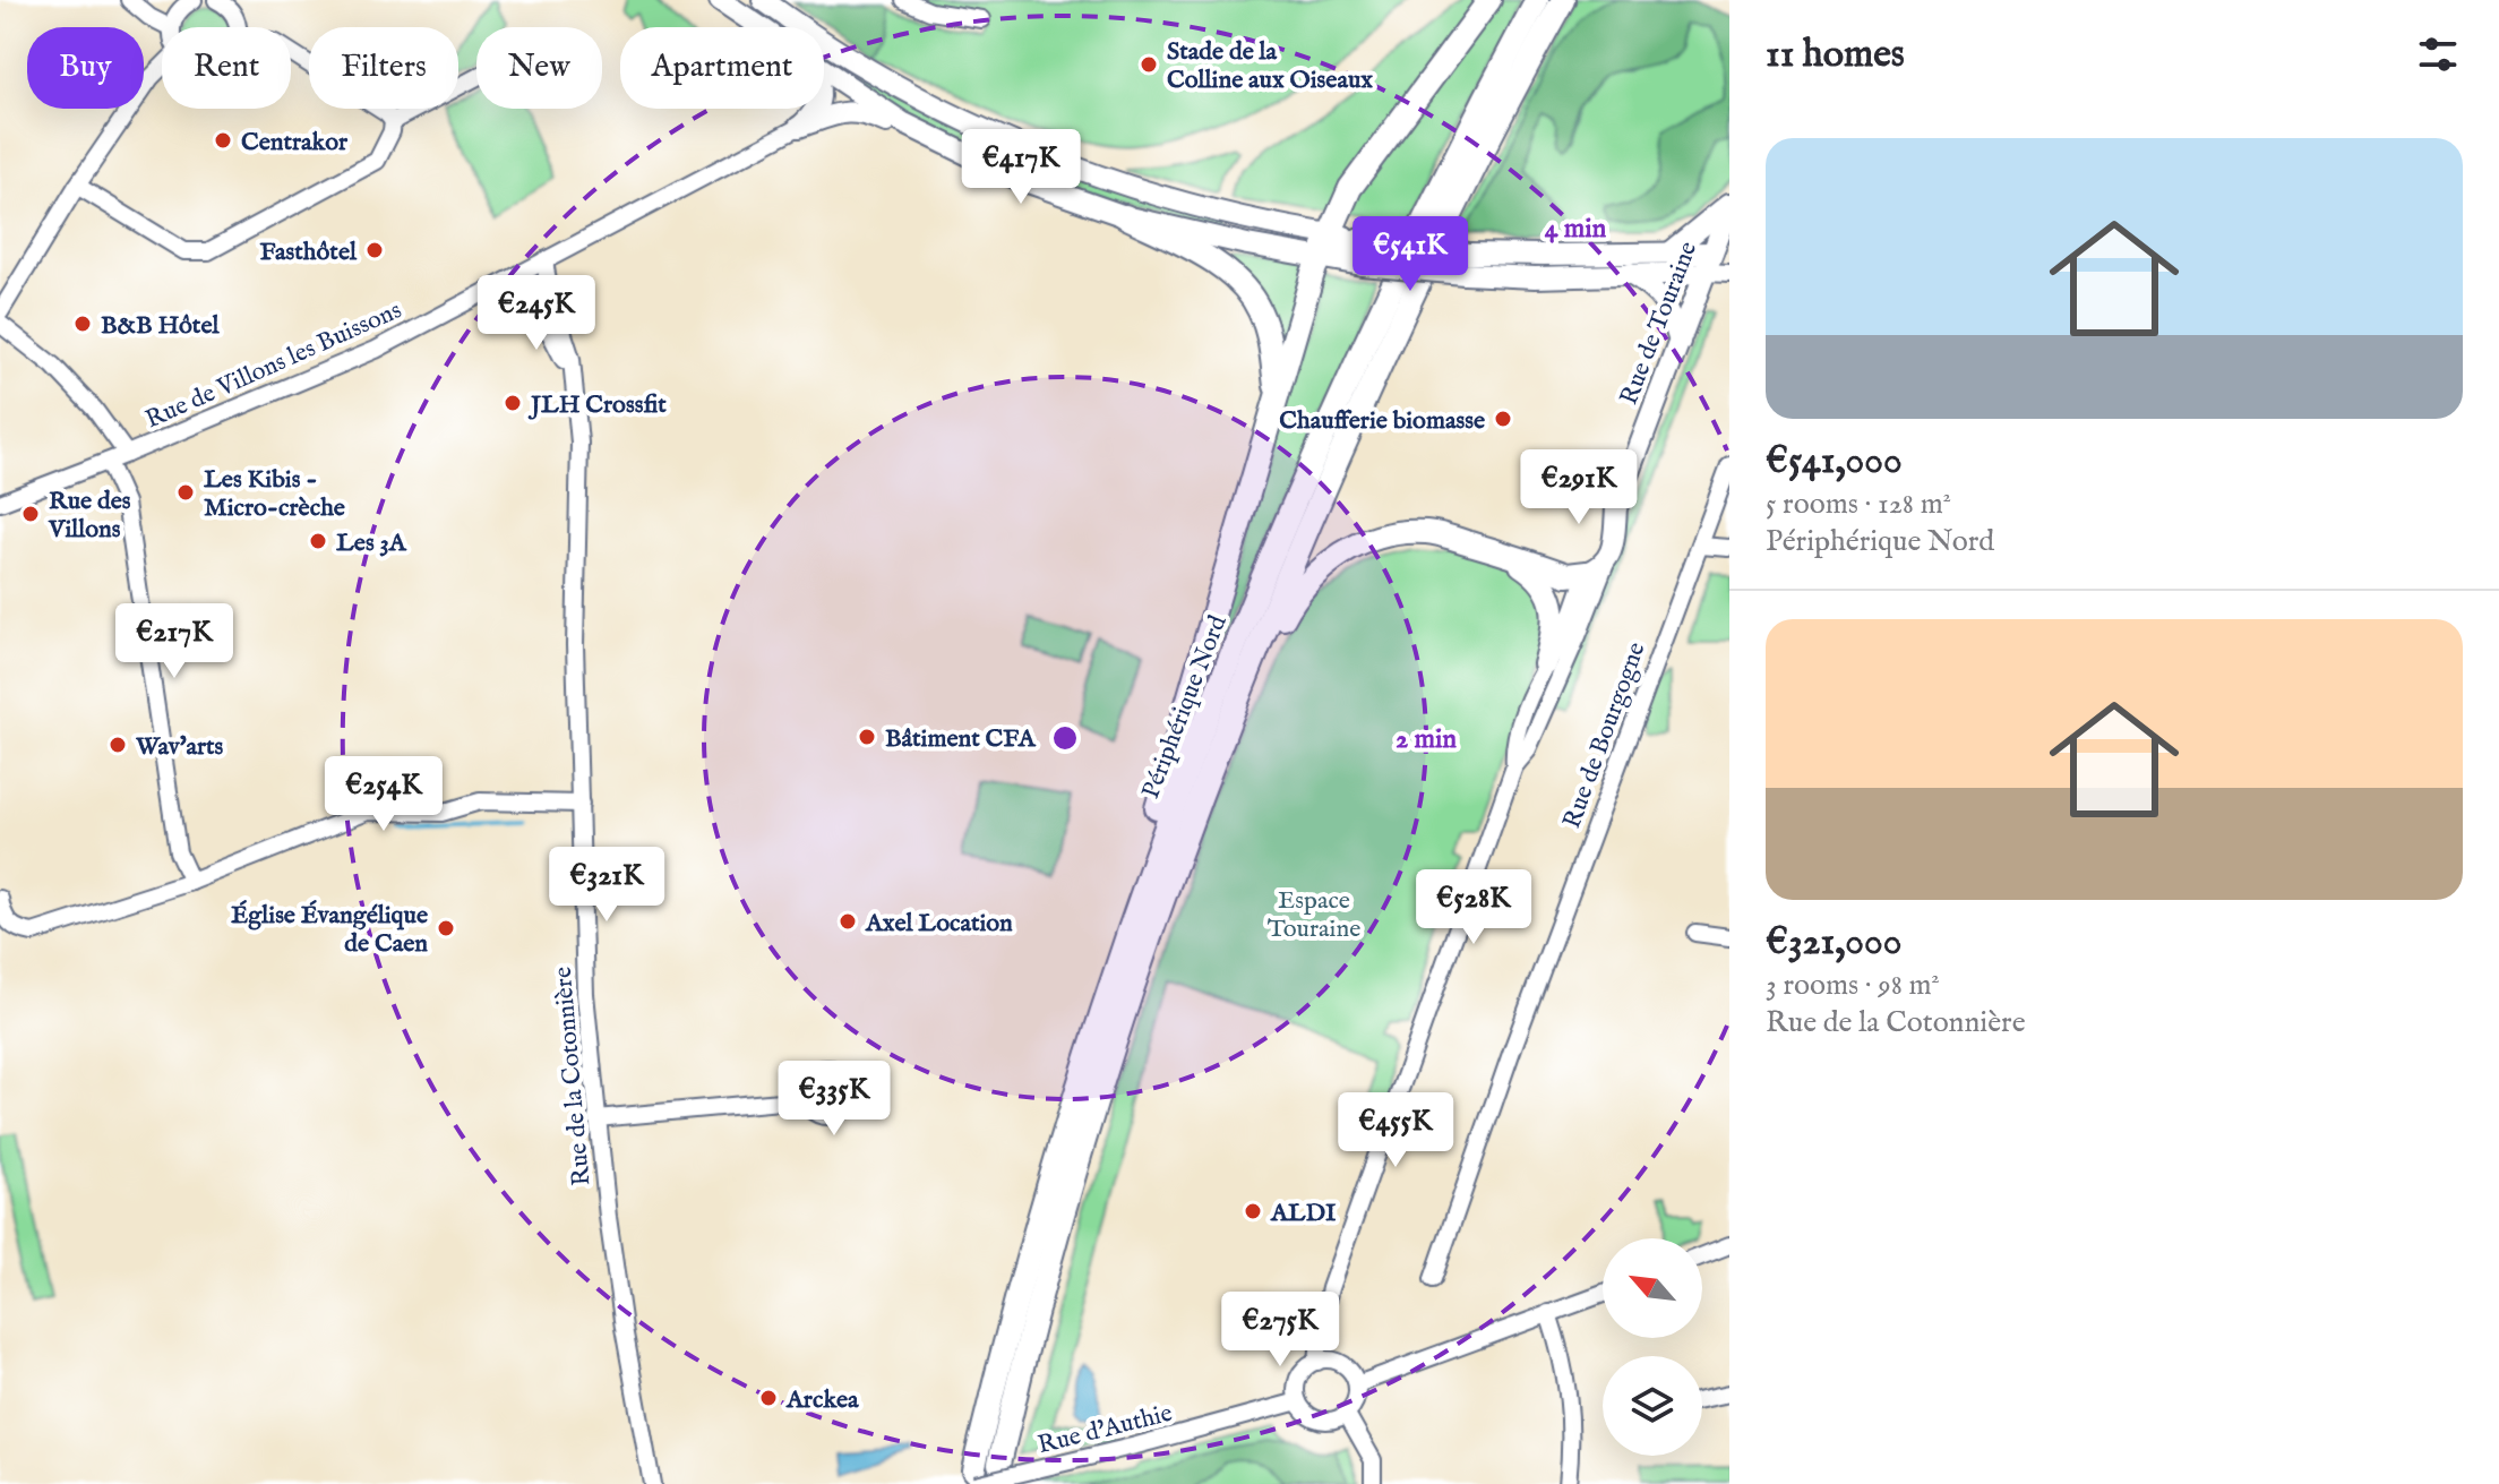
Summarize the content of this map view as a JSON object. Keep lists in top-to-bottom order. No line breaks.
{"streets":{"highway":["Périphérique Nord"],"main road":["Rue de Touraine"],"street":["Rue de Villons les Buissons","Rue de Bourgogne","Rue de la Cotonnière","Rue d'Authie"]},"crossings":[["Rue de Touraine","Rue d'Authie"],["Rue de Villons les Buissons","Rue de la Cotonnière"],["Périphérique Nord","Rue d'Authie"]],"parks":["Espace Touraine"],"places":["Stade de la Colline aux Oiseaux","Centrakor","Fasthôtel","B&B Hôtel","JLH Crossfit","Chaufferie biomasse","Les Kibis - Micro-crèche","Rue des Villons","Les 3A","Bâtiment CFA","Wav'arts","Axel Location","Église Évangélique de Caen","ALDI","Arckea"],"north":"top left","page":{"heading":"11 homes","chip":["Buy","Rent","Filters","New","Apartment"],"list":[{"name":"€541,000","note":"5 rooms · 128 m² · Périphérique Nord"},{"name":"€321,000","note":"3 rooms · 98 m² · Rue de la Cotonnière"}],"price":["€417K","€541K","€245K","€291K","€217K","€254K","€321K","€528K","€335K","€455K","€275K"]},"rings":["4 min","2 min"]}
